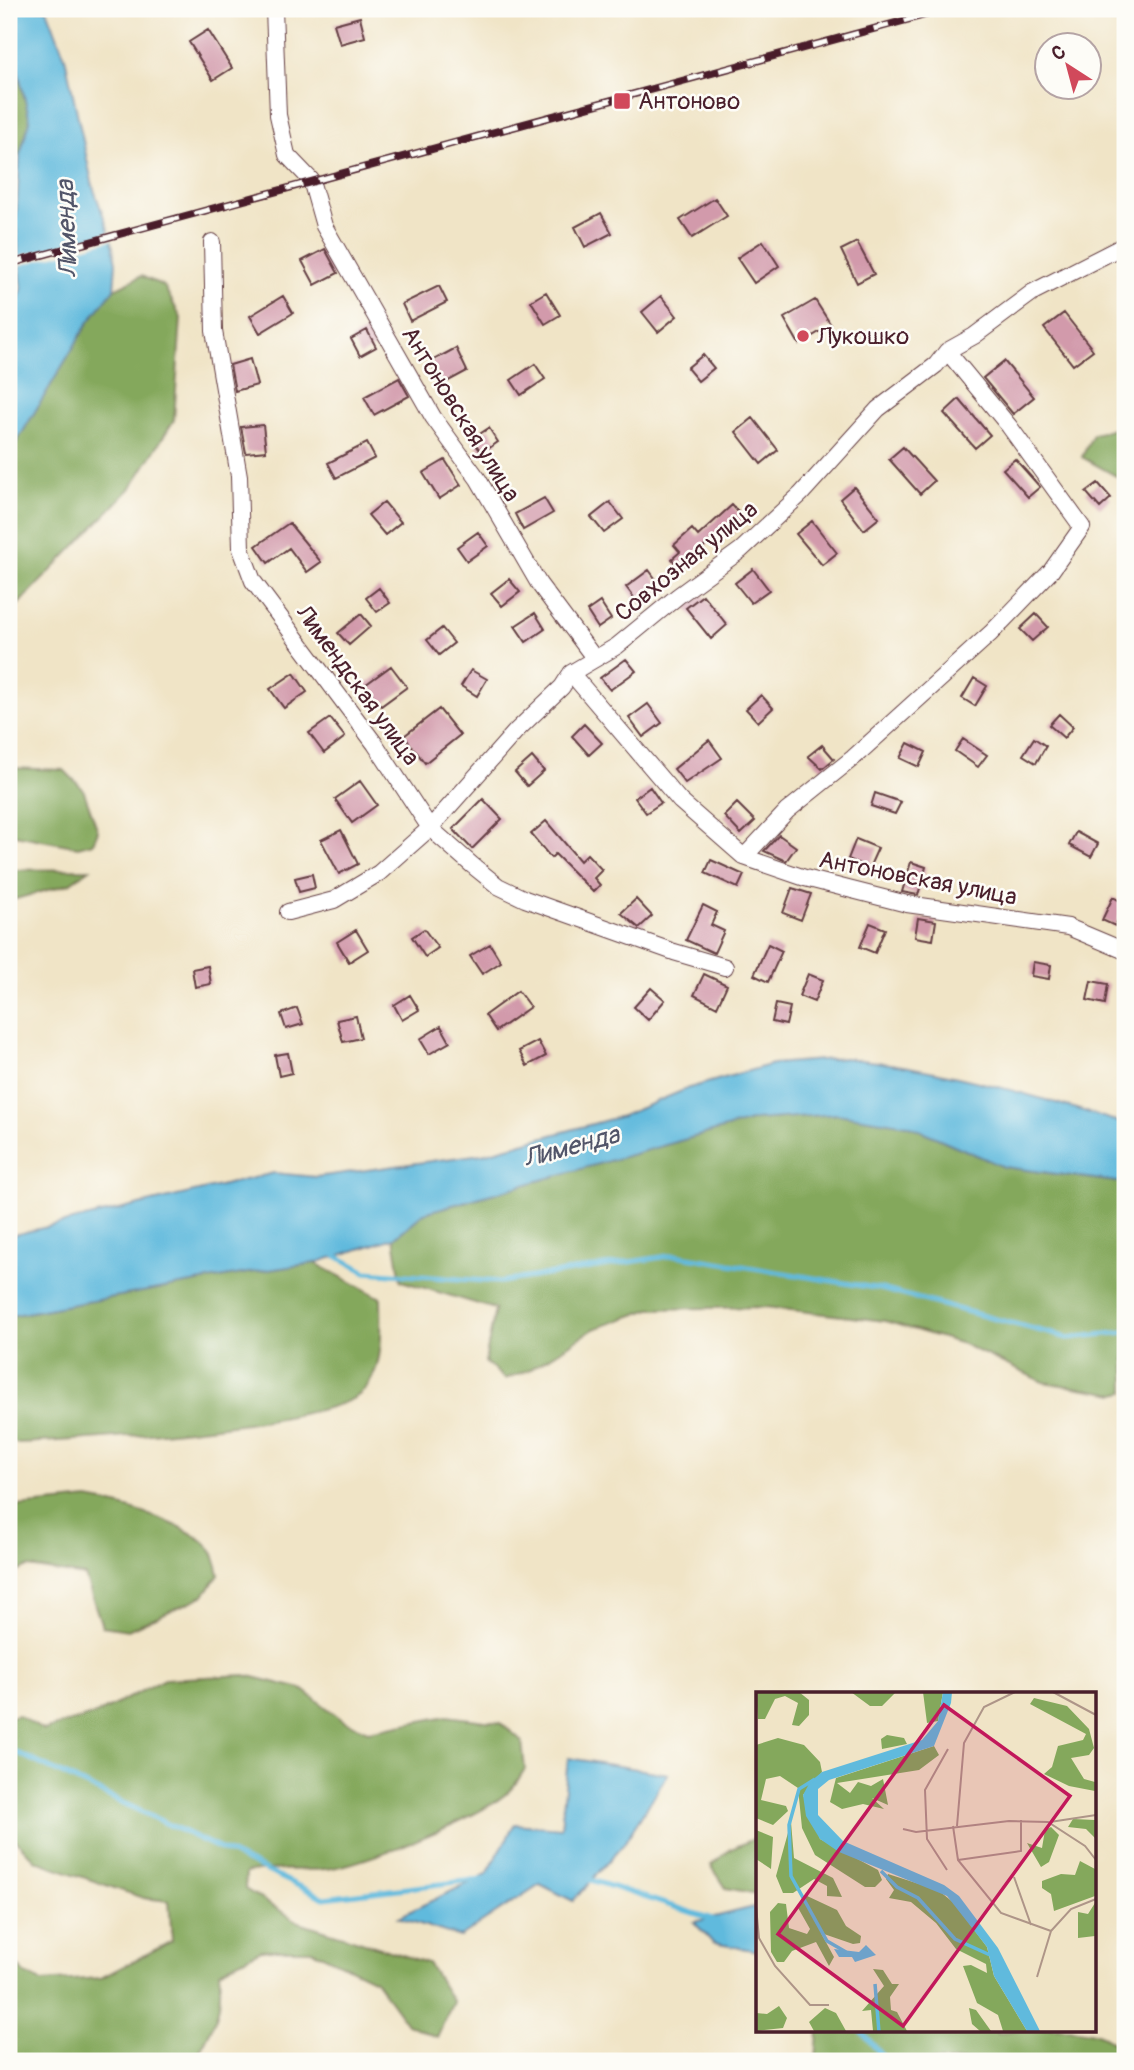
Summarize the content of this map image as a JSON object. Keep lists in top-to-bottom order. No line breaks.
{"streets":{"street":["Антоновская улица","Совхозная улица","Лимендская улица"]},"crossings":[["Антоновская улица","Совхозная улица"],["Совхозная улица","Лимендская улица"]],"water":["Лименда"],"places":{"transit":["Антоново"],"other":["Лукошко"]},"north":"top left"}
